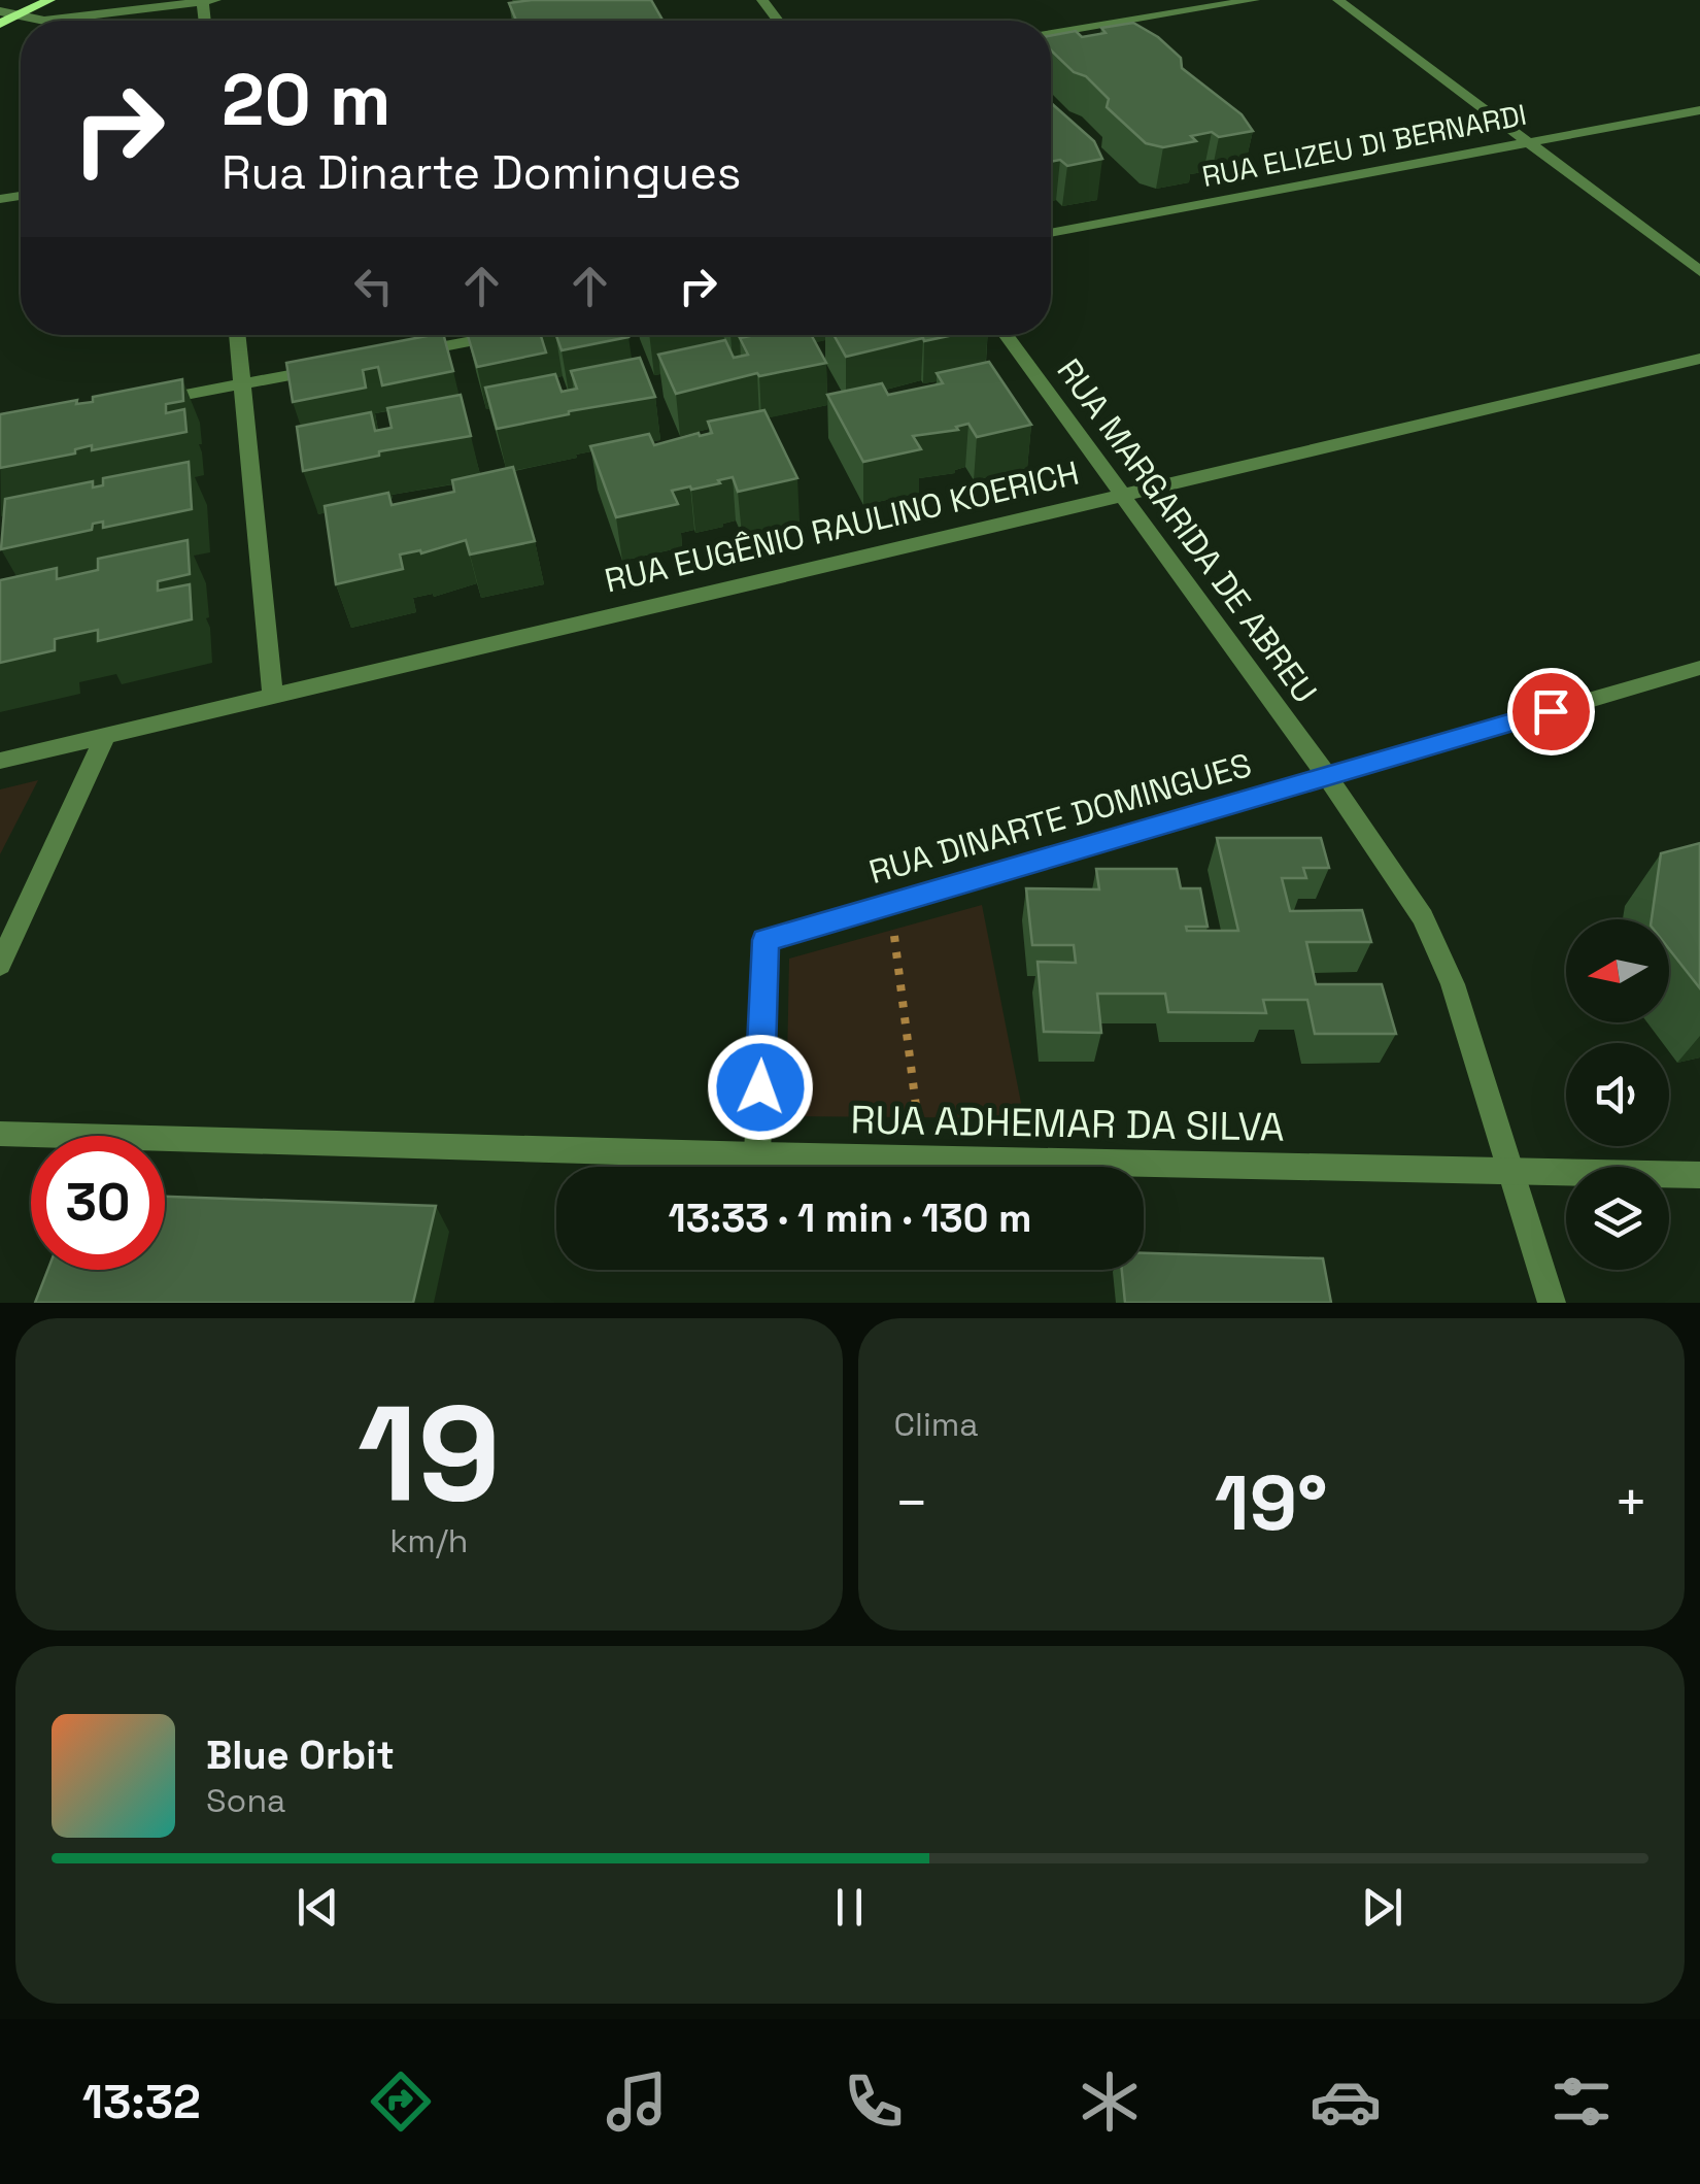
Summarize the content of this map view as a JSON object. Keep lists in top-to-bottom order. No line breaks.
{"streets":{"street":["RUA ELIZEU DI BERNARDI","RUA EUGÊNIO RAULINO KOERICH","RUA MARGARIDA DE ABREU","RUA DINARTE DOMINGUES","RUA ADHEMAR DA SILVA"]},"crossings":[["RUA EUGÊNIO RAULINO KOERICH","RUA MARGARIDA DE ABREU"],["RUA MARGARIDA DE ABREU","RUA DINARTE DOMINGUES"],["RUA MARGARIDA DE ABREU","RUA ADHEMAR DA SILVA"],["RUA DINARTE DOMINGUES","RUA ADHEMAR DA SILVA"]],"north":"left","page":{"turn":["20 m","Rua Dinarte Domingues"],"limit":"30","trip":"13:33 · 1 min · 130 m","tile":[["19","km/h"],"Clima"],"heat":["−","19°","+"],"song":["Blue Orbit","Sona"],"tabs":"13:32"}}
